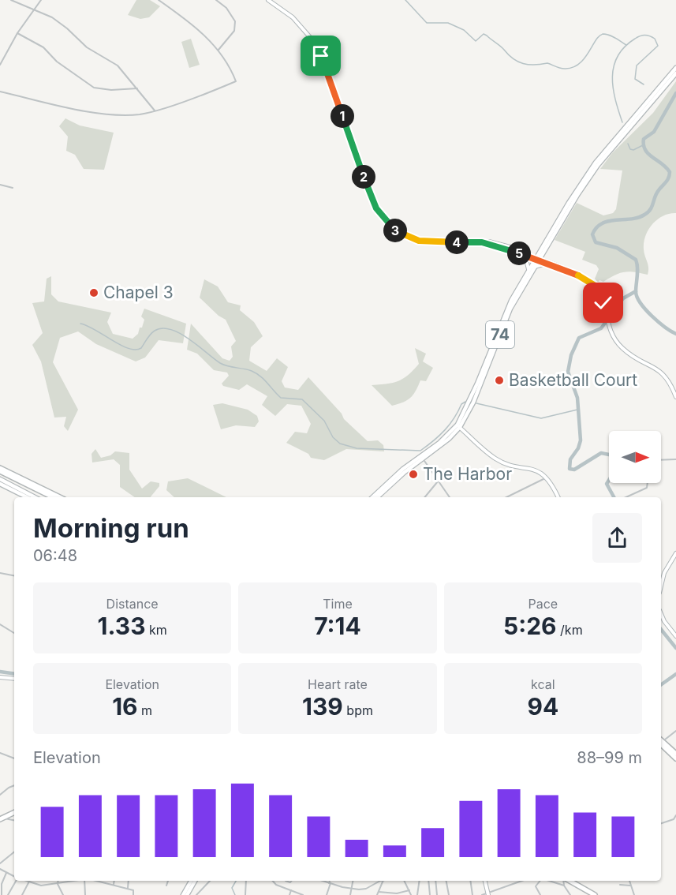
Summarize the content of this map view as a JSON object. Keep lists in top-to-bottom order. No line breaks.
{"streets":{"main road":["74"]},"places":["Chapel 3","Basketball Court","The Harbor"],"north":"right","page":{"pins":["1","2","3","4","5"],"heading":["Morning run","06:48"],"stats":[["Distance","1.33 km"],["Time","7:14"],["Pace","5:26 /km"],["Elevation","16 m"],["Heart rate","139 bpm"],["kcal","94"]],"chart":["Elevation","88–99 m"]}}
